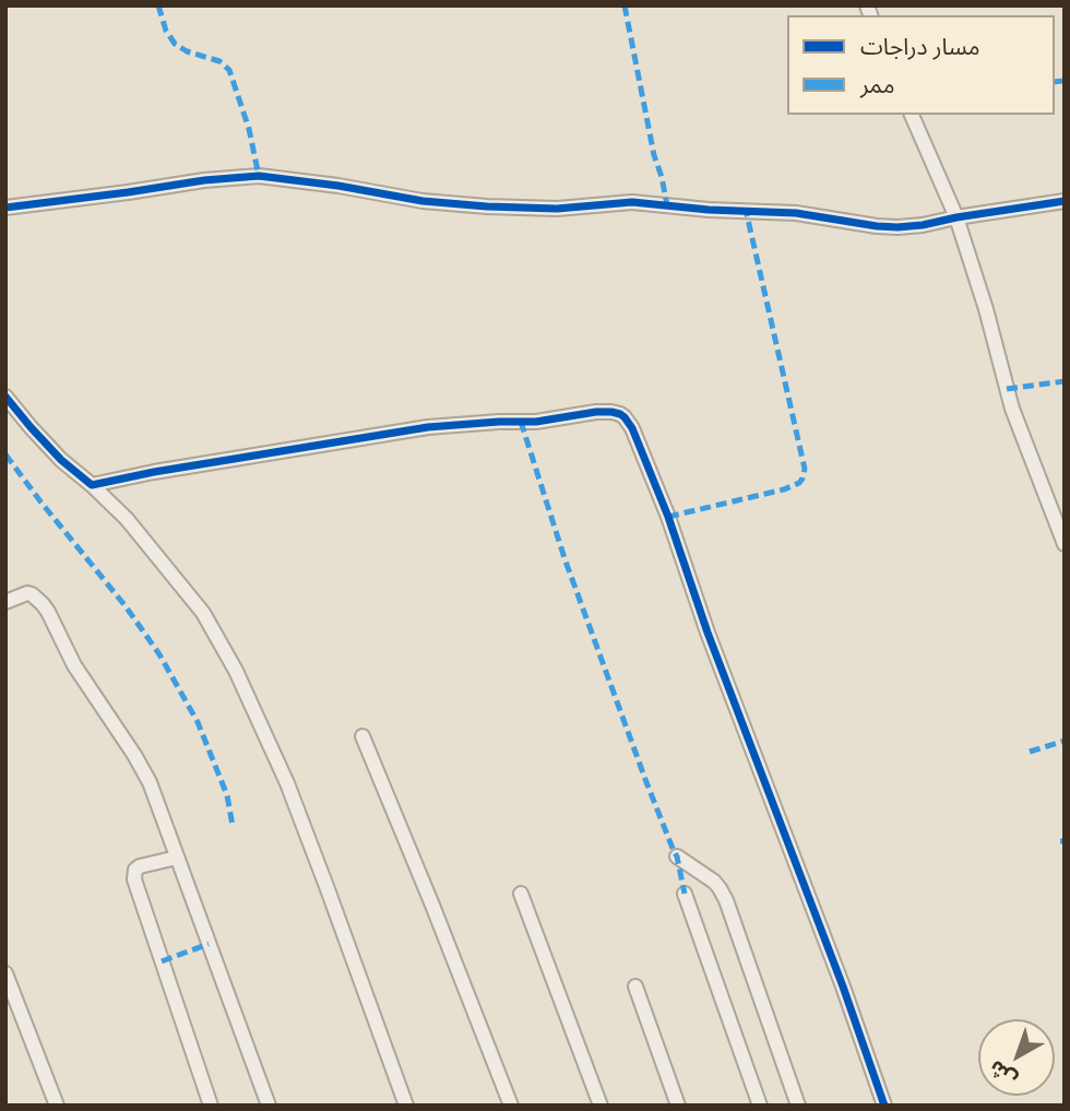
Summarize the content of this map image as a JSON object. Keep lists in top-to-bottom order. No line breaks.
{"legend":["مسار دراجات","ممر"],"north":"bottom left"}
